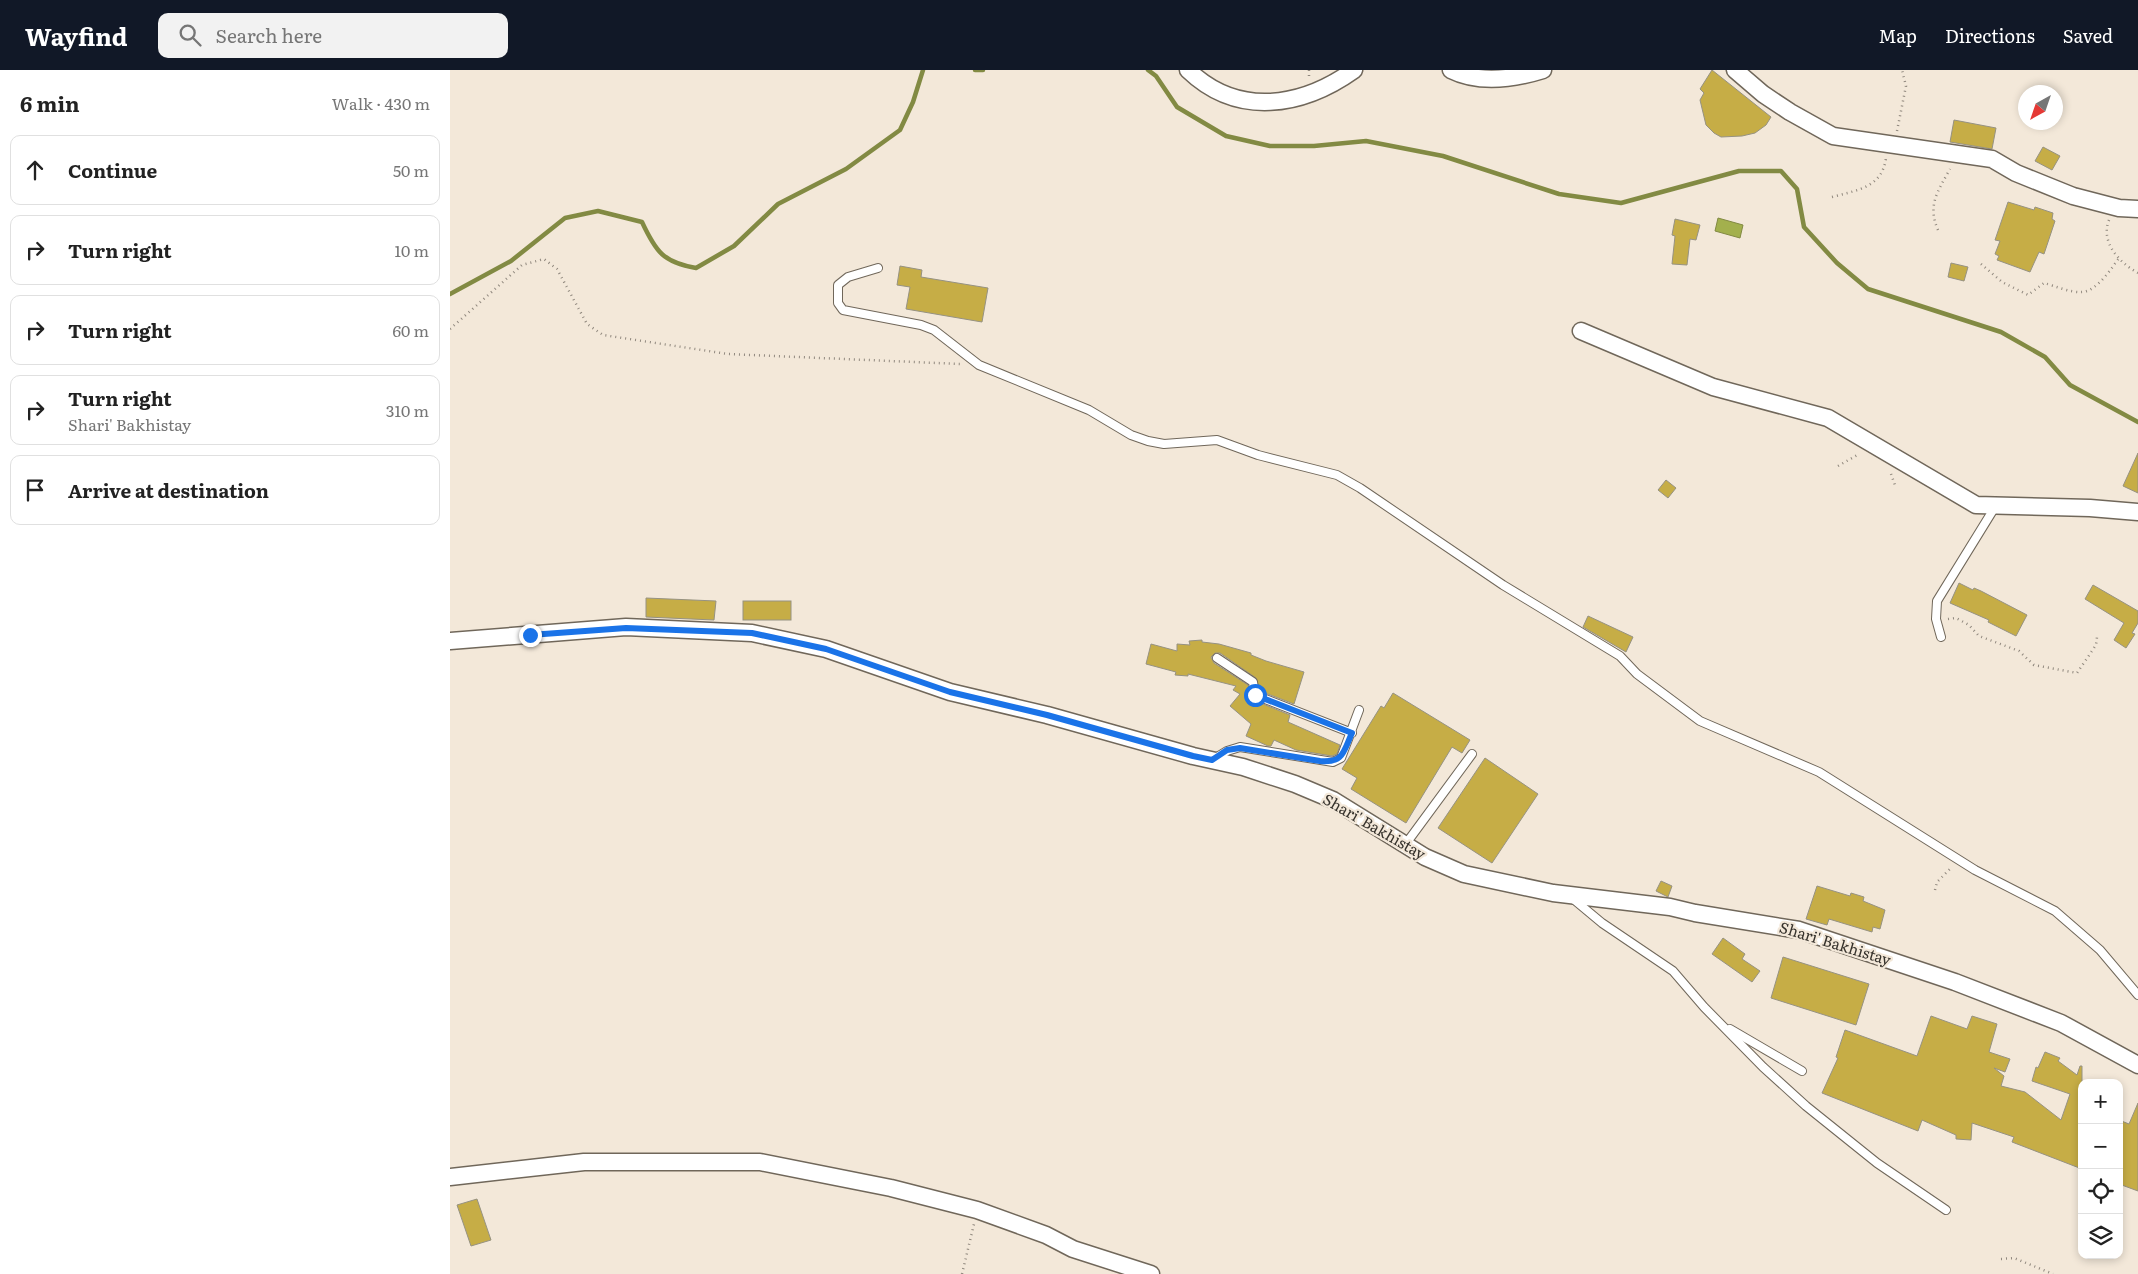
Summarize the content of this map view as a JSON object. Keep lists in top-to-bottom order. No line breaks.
{"streets":{"street":["Shari' Bakhistay"]},"north":"bottom left","page":{"header":"Wayfind","search":"Search here","nav":["Map","Directions","Saved"],"heading":["6 min","Walk · 430 m"],"list":[["Continue","50 m"],["Turn right","10 m"],["Turn right","60 m"],["Turn right","Shari' Bakhistay","310 m"],"Arrive at destination"],"map_buttons":["+","−"]}}
